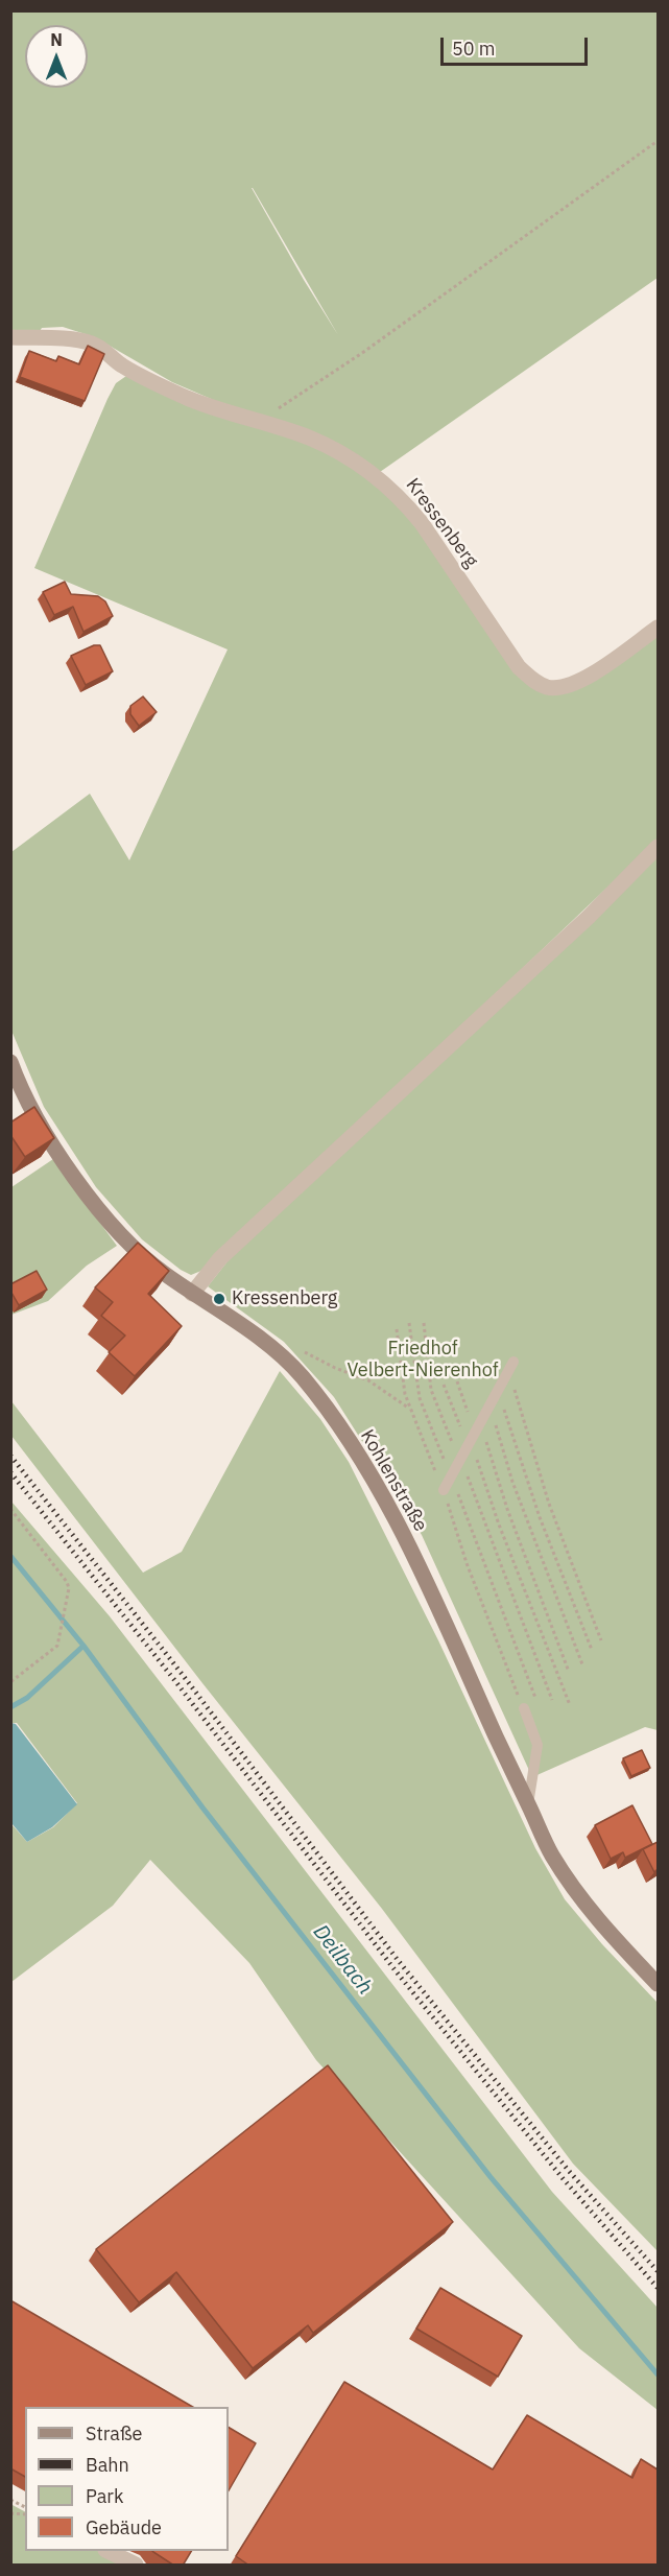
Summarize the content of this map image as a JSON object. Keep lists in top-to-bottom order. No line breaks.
{"streets":{"main road":["Kohlenstraße"],"street":["Kressenberg"]},"water":["Deilbach"],"parks":["Friedhof Velbert-Nierenhof"],"places":["Kressenberg"],"legend":["Straße","Bahn","Park","Gebäude"],"scale_bar":"50 m","north":"top"}
